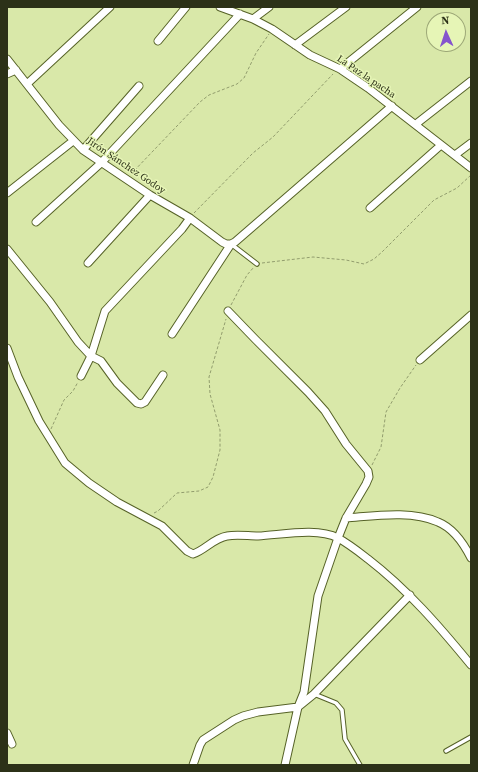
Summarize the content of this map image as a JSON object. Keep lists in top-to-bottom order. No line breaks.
{"streets":{"street":["La Paz la pacha","Jirón Sánchez Godoy"]},"north":"top"}
